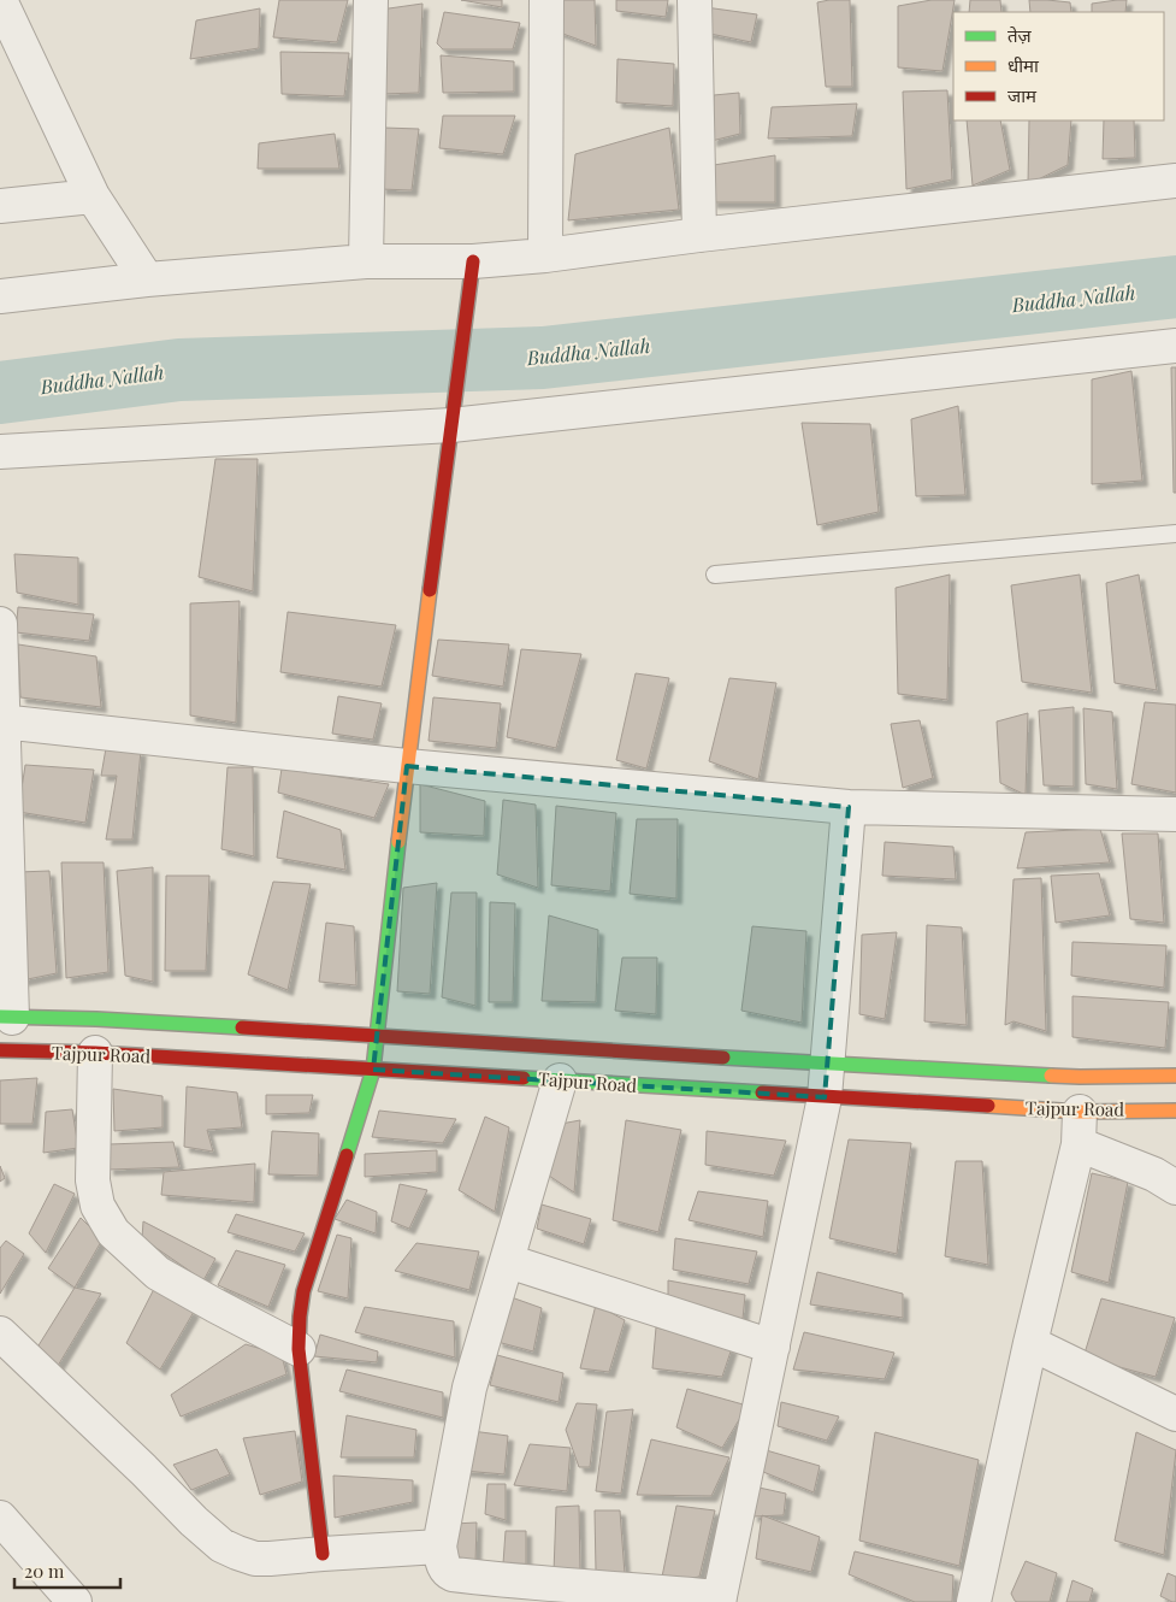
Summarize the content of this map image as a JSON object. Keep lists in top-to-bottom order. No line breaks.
{"streets":{"main road":["Tajpur Road"]},"water":["Buddha Nallah"],"legend":["तेज़","धीमा","जाम"],"scale_bar":"20 m"}
